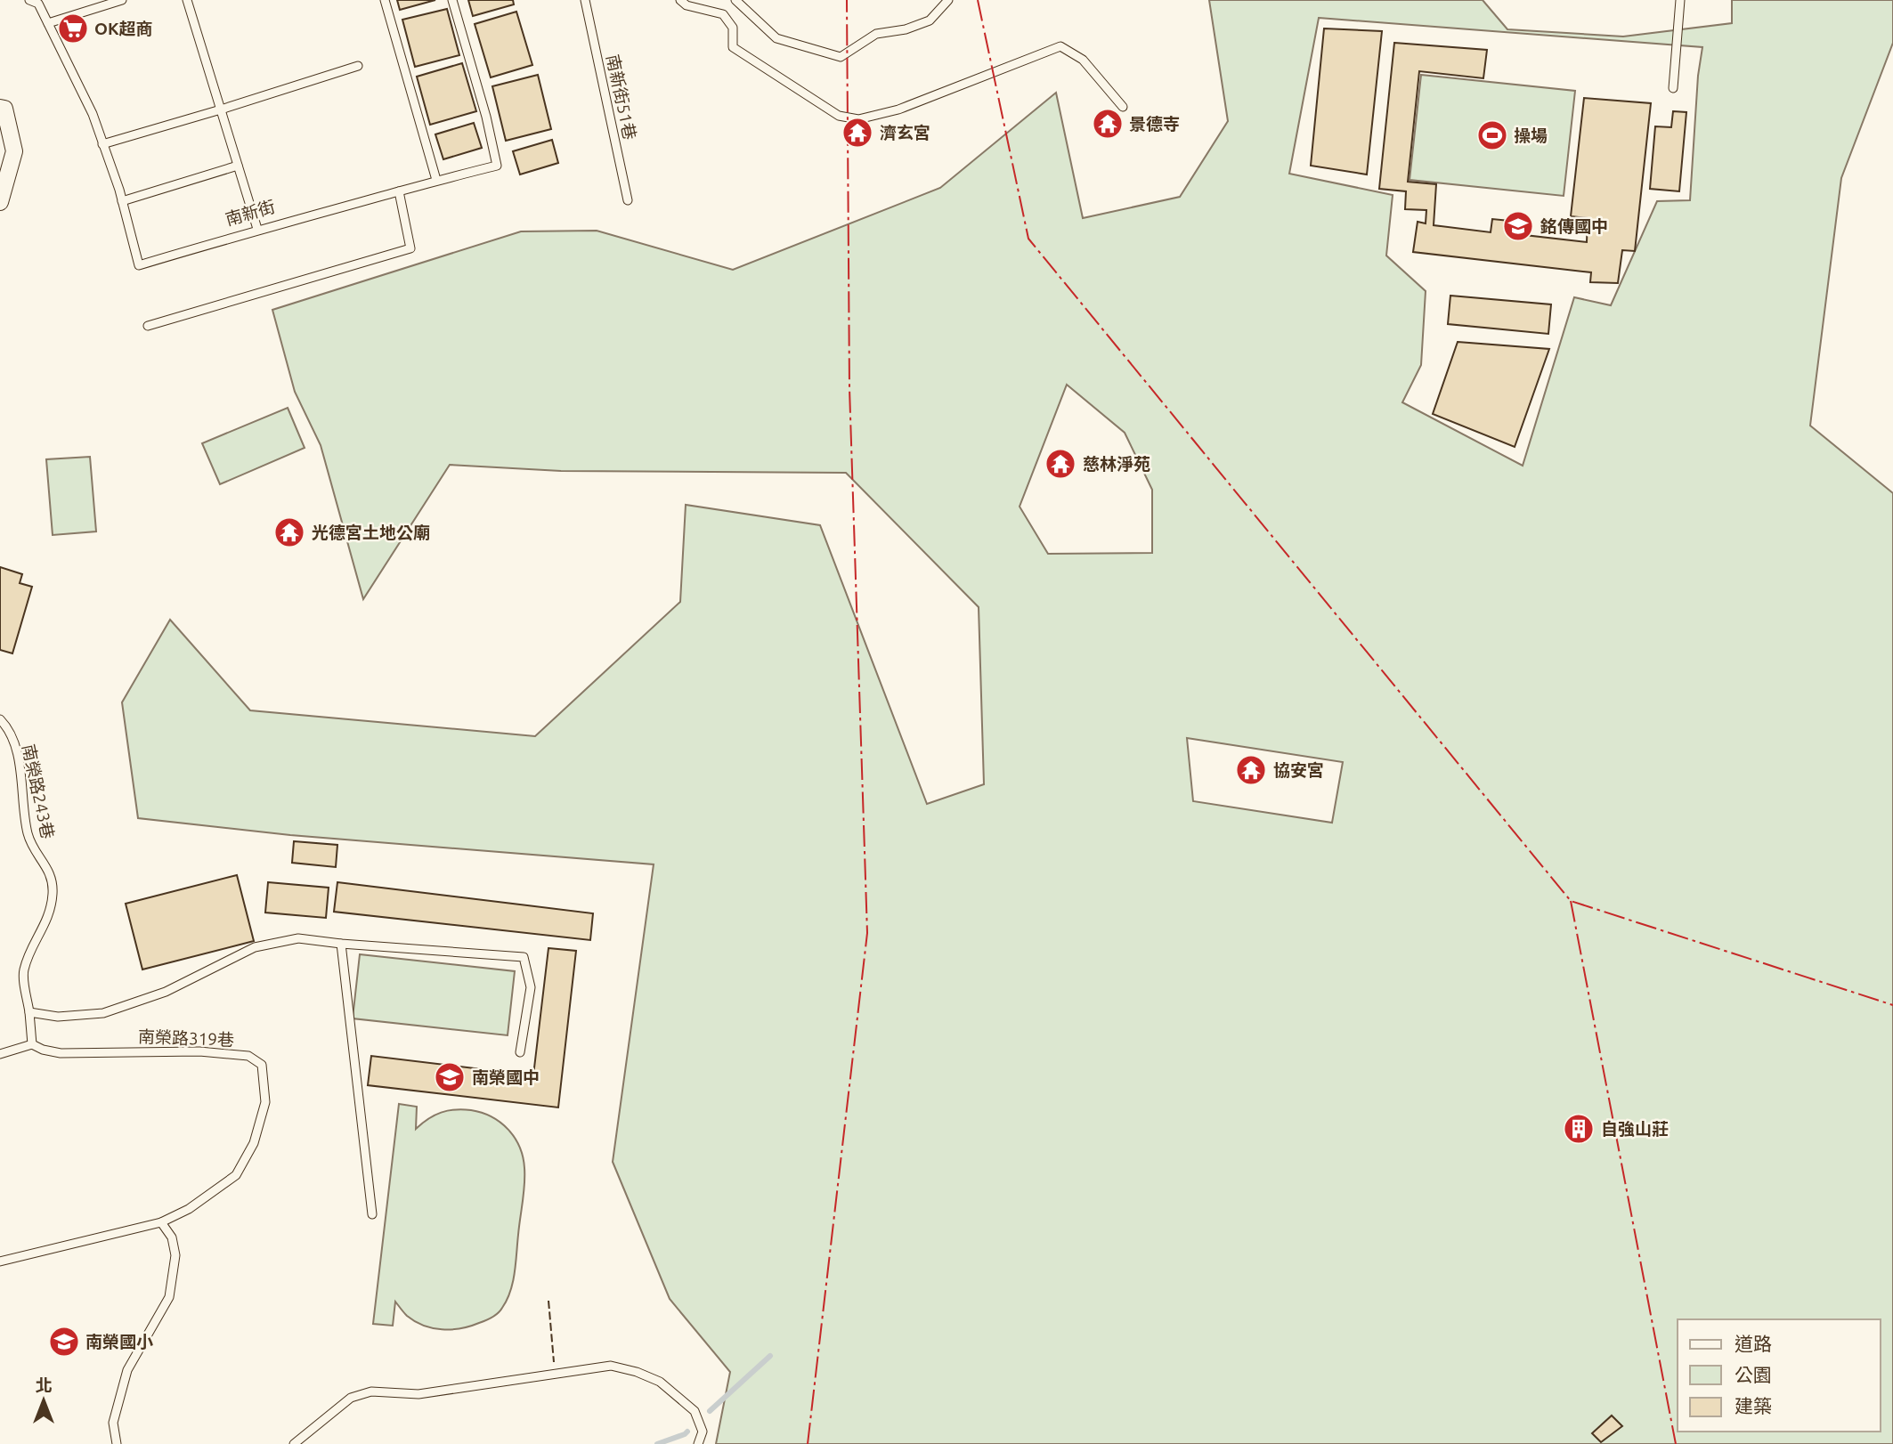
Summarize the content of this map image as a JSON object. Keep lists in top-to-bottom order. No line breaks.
{"streets":{"lane":["南新街51巷","南新街","南榮路243巷","南榮路319巷"]},"crossings":[["南榮路243巷","南榮路319巷"]],"places":{"supermarket":["OK超商"],"temple":["景德寺","濟玄宮","慈林淨苑","光德宮土地公廟","協安宮"],"sports":["操場"],"school or university":["銘傳國中","南榮國中","南榮國小"],"building":["自強山莊"]},"legend":["道路","公園","建築"],"north":"top"}
